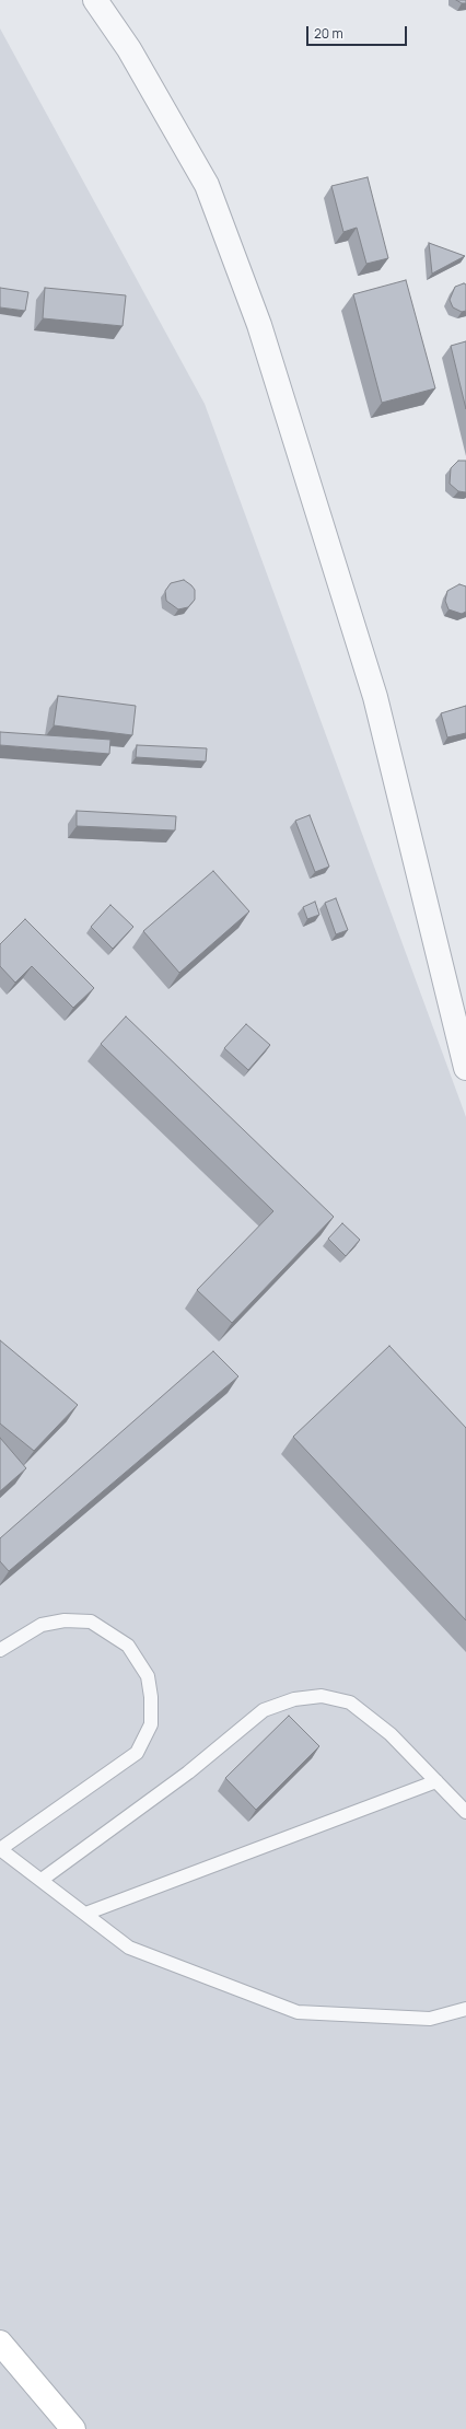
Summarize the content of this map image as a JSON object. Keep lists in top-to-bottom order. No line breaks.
{"scale_bar":"20 m"}
